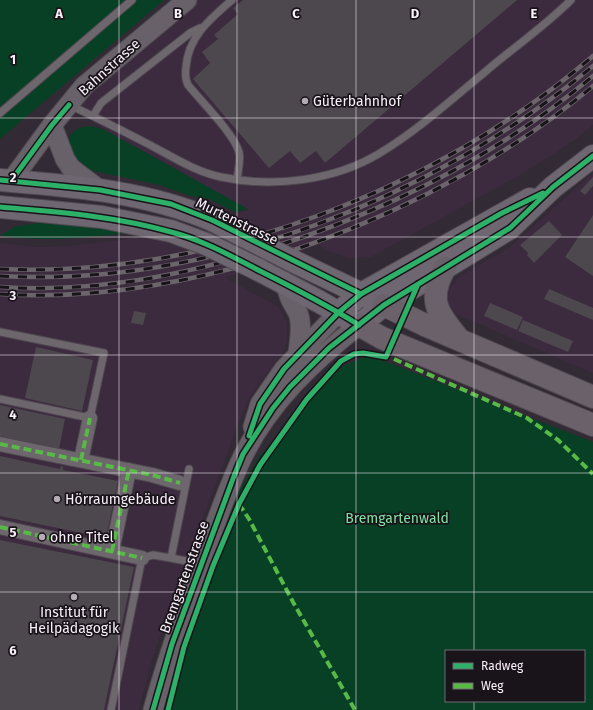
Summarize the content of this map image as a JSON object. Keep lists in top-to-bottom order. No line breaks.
{"streets":{"main road":["Bahnstrasse","Murtenstrasse","Bremgartenstrasse"]},"crossings":[["Bahnstrasse","Murtenstrasse"]],"parks":["Bremgartenwald"],"places":["Güterbahnhof","Hörraumgebäude","ohne Titel","Institut für Heilpädagogik"],"legend":["Radweg","Weg"],"grid":{"columns":["A","B","C","D","E"],"rows":["1","2","3","4","5","6"]}}
